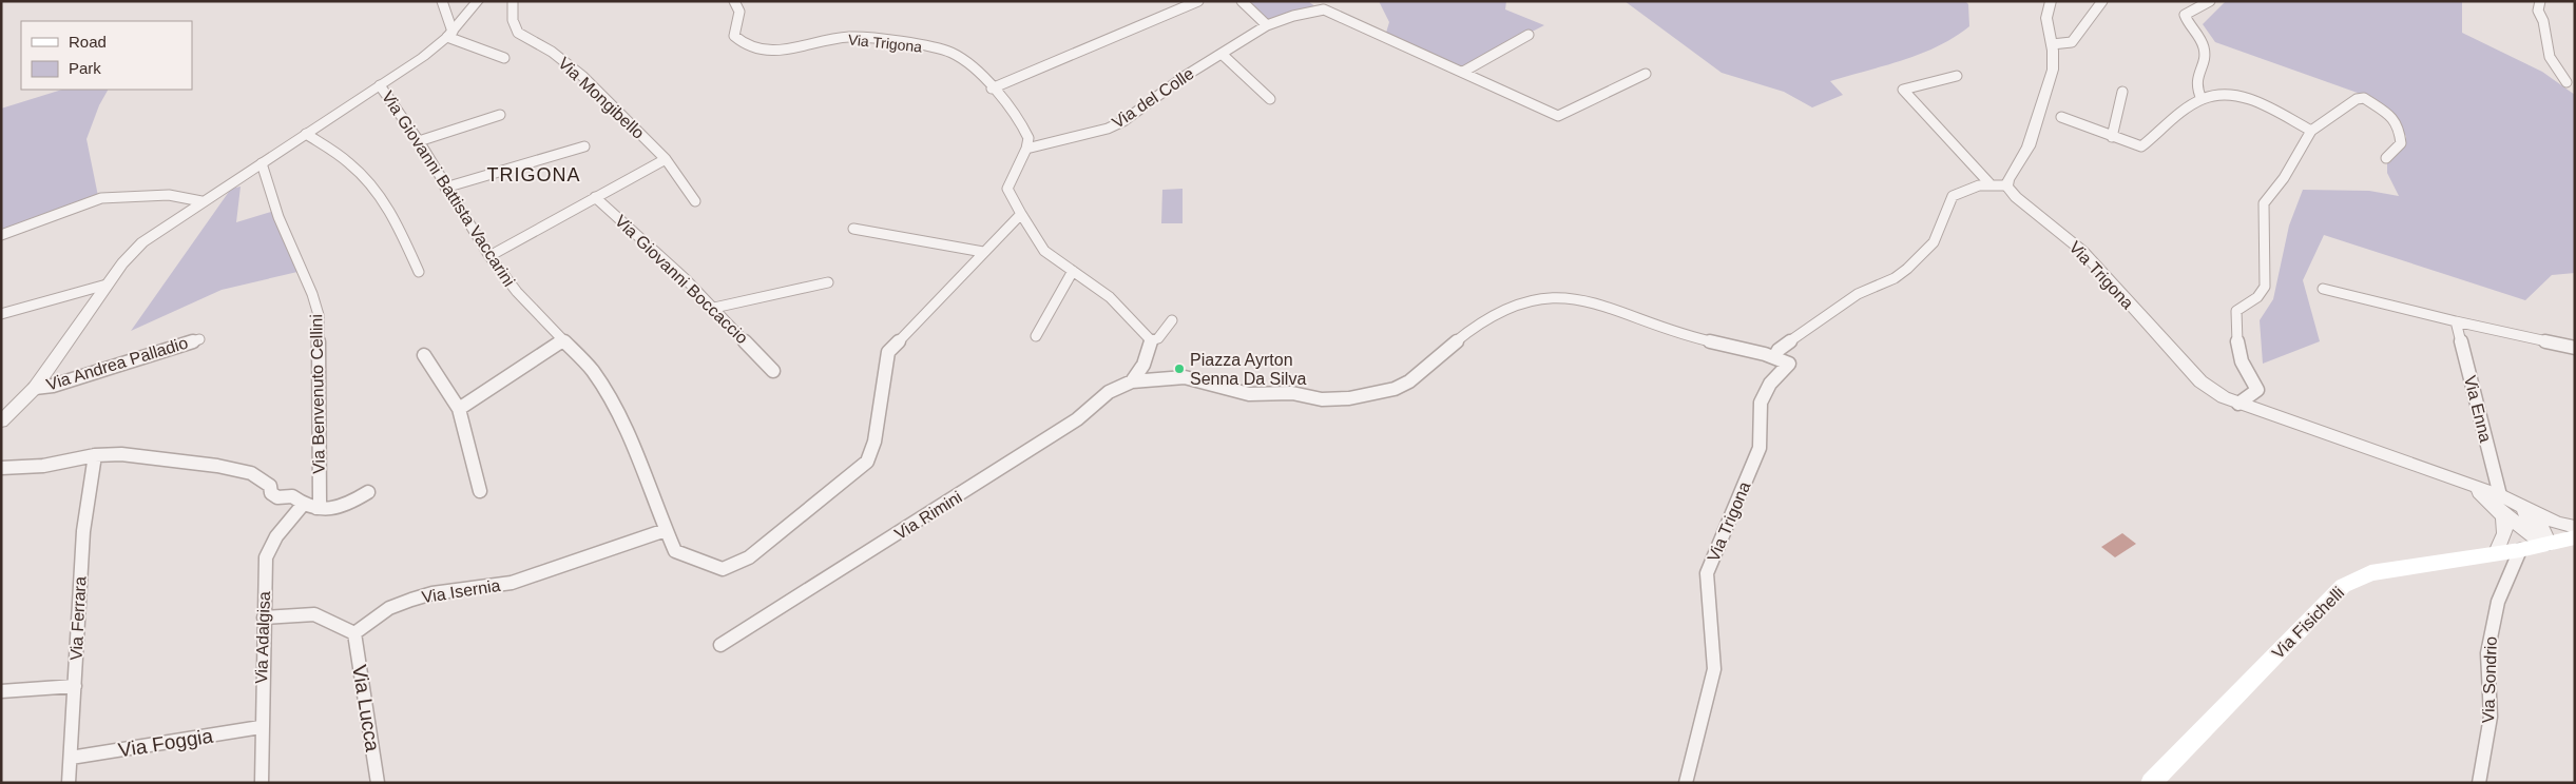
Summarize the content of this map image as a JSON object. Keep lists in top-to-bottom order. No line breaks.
{"streets":{"main road":["Via Fisichelli"],"street":["Via Trigona","Via Mongibello","Via del Colle","Via Giovanni Battista Vaccarini","Via Giovanni Boccaccio","Via Andrea Palladio","Via Benvenuto Cellini","Via Enna","Via Rimini","Via Isernia","Via Ferrara","Via Adalgisa","Via Sondrio","Via Lucca","Via Foggia"]},"crossings":[["Via Trigona","Via del Colle"],["Via Trigona","Via Enna"],["Via Giovanni Battista Vaccarini","Via Isernia"],["Via Isernia","Via Lucca"],["Via Ferrara","Via Foggia"],["Via Fisichelli","Via Sondrio"],["Via Adalgisa","Via Foggia"]],"districts":["TRIGONA"],"places":["Piazza Ayrton Senna Da Silva"],"legend":["Road","Park"]}
